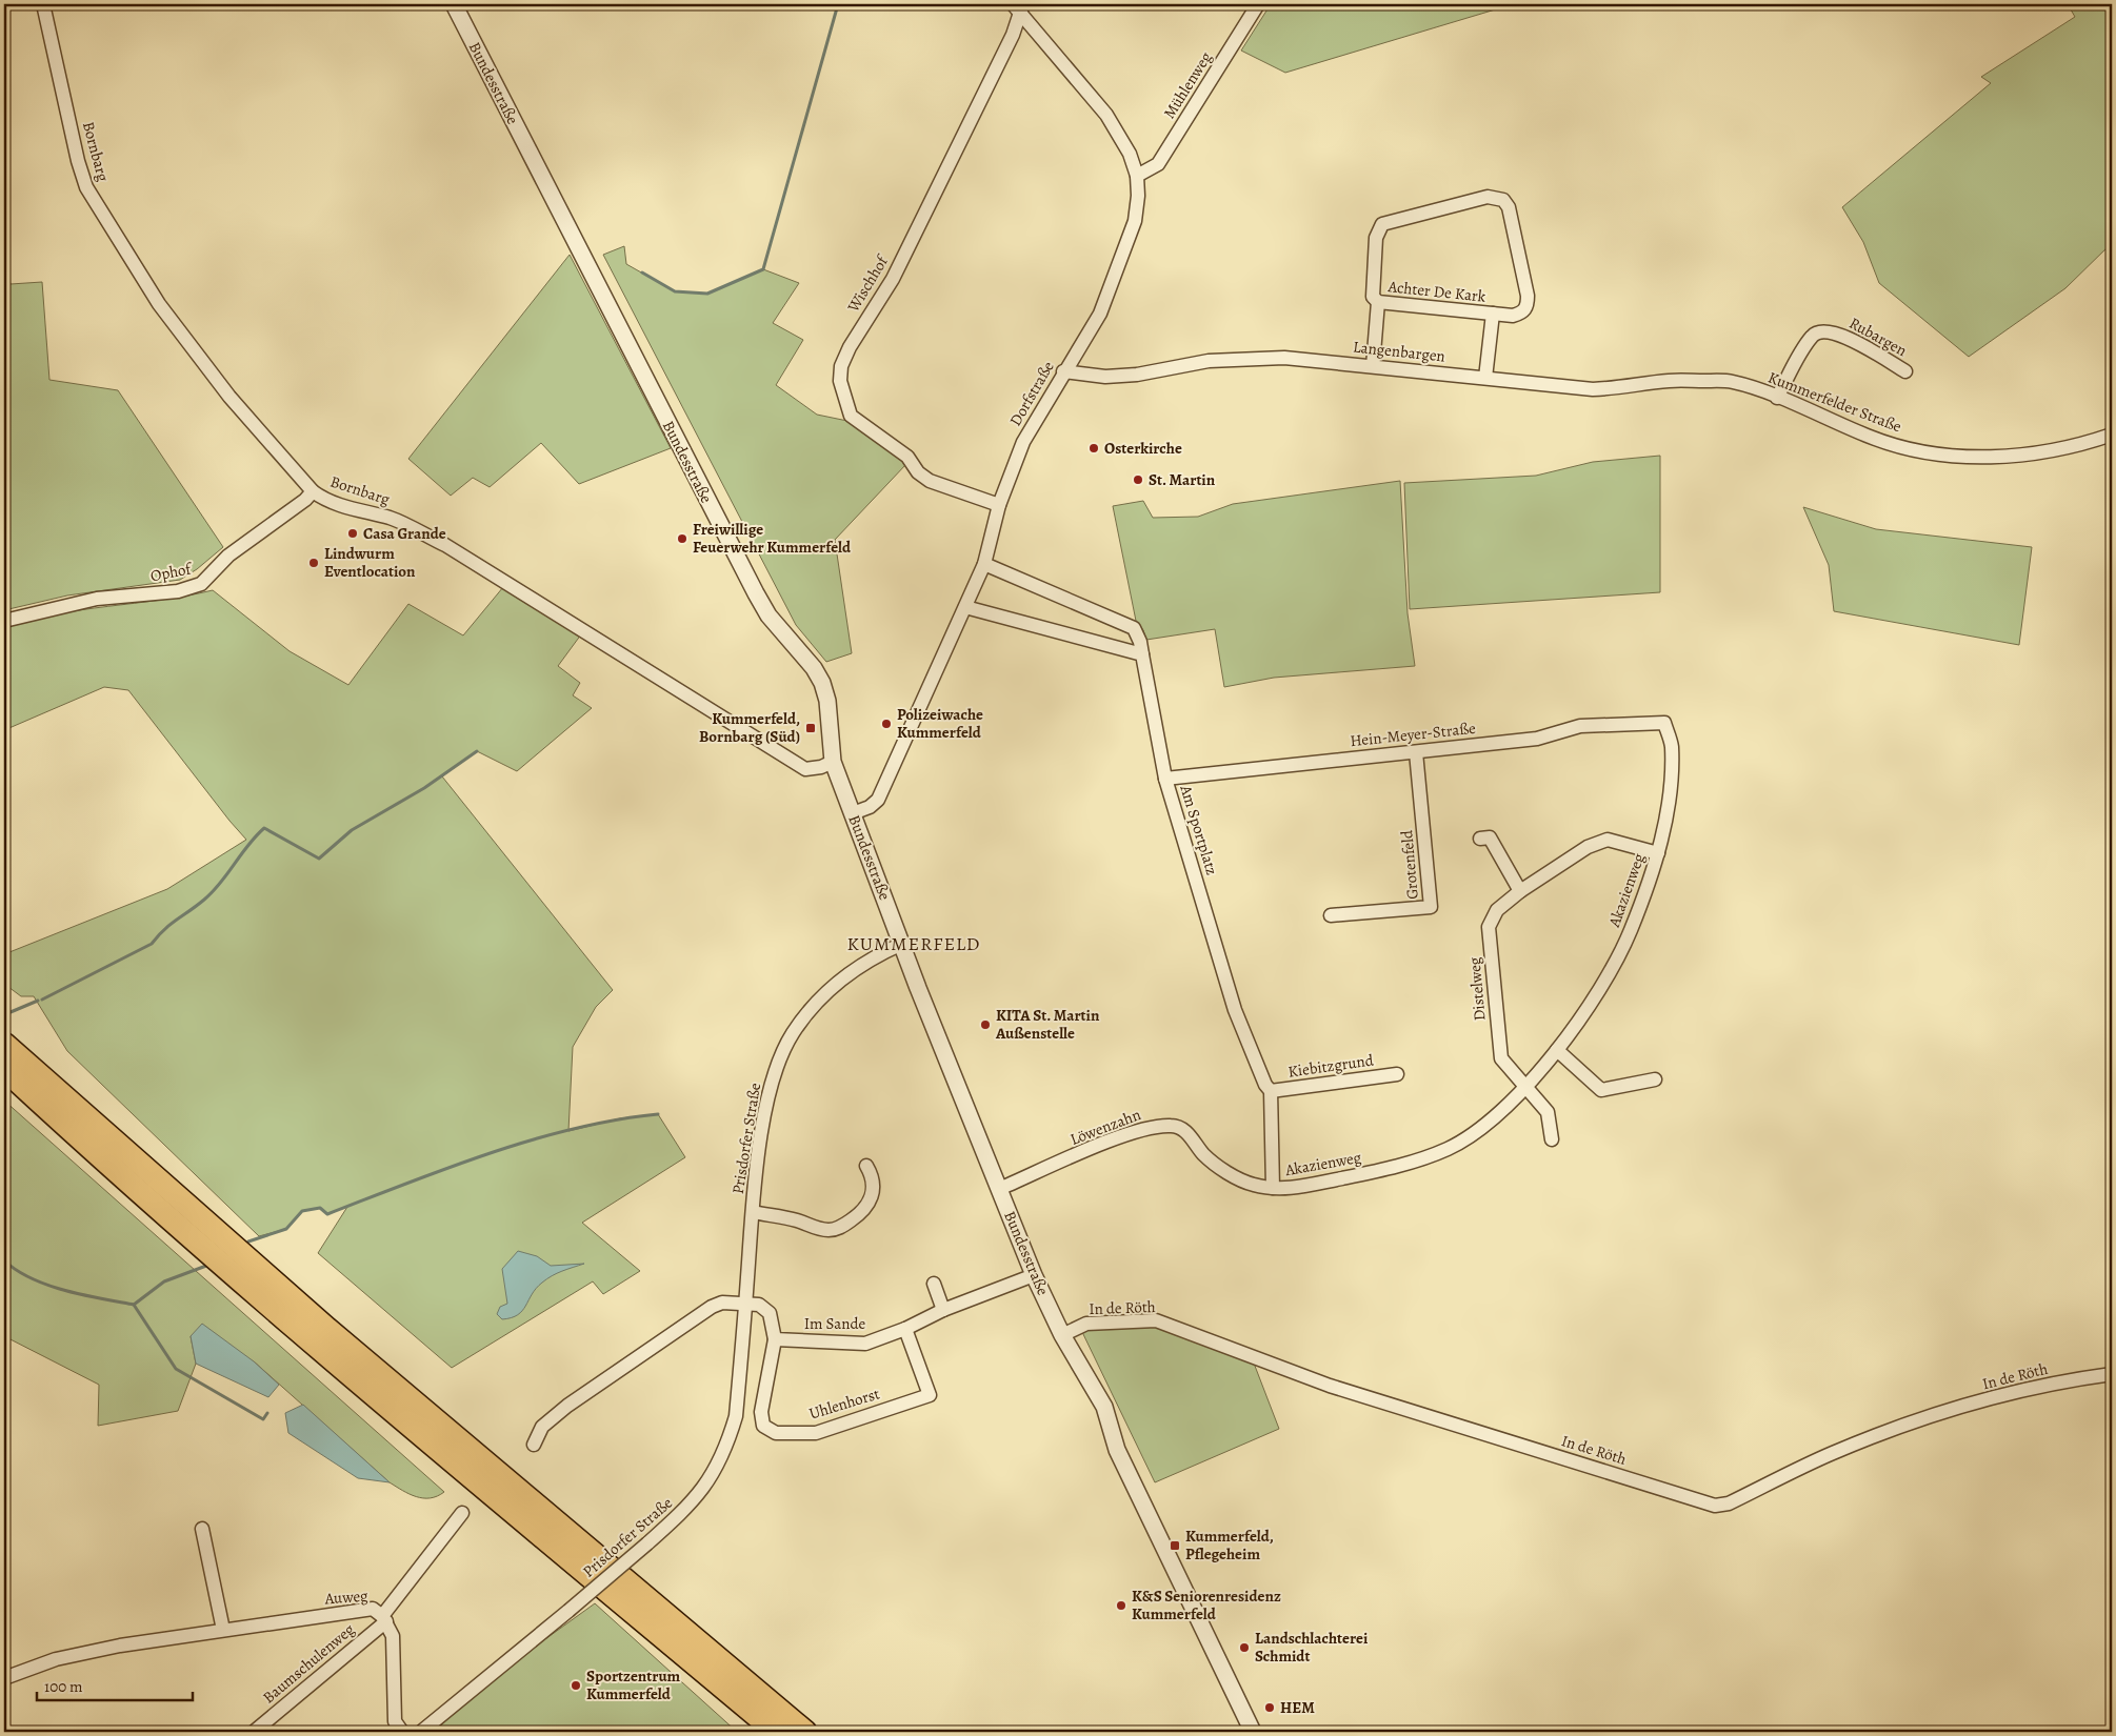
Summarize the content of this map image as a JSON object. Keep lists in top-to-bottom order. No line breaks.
{"streets":{"street":["Bundesstraße","Mühlenweg","Bornbarg","Wischhof","Achter De Kark","Rubargen","Langenbargen","Dorfstraße","Kummerfelder Straße","Ophof","Hein-Meyer-Straße","Am Sportplatz","Grotenfeld","Akazienweg","Distelweg","Kiebitzgrund","Löwenzahn","Prisdorfer Straße","In de Röth","Im Sande","Uhlenhorst","Auweg","Baumschulenweg"]},"crossings":[["Bundesstraße","Bornbarg"],["Bundesstraße","Dorfstraße"],["Bundesstraße","Löwenzahn"],["Bundesstraße","Prisdorfer Straße"],["Bundesstraße","In de Röth"],["Bundesstraße","Im Sande"],["Mühlenweg","Dorfstraße"],["Bornbarg","Ophof"],["Wischhof","Dorfstraße"],["Achter De Kark","Langenbargen"],["Rubargen","Kummerfelder Straße"],["Langenbargen","Dorfstraße"],["Langenbargen","Kummerfelder Straße"],["Dorfstraße","Am Sportplatz"],["Hein-Meyer-Straße","Am Sportplatz"],["Hein-Meyer-Straße","Grotenfeld"],["Hein-Meyer-Straße","Akazienweg"],["Am Sportplatz","Akazienweg"],["Am Sportplatz","Kiebitzgrund"],["Am Sportplatz","Löwenzahn"],["Akazienweg","Distelweg"],["Akazienweg","Löwenzahn"],["Im Sande","Uhlenhorst"],["Auweg","Baumschulenweg"]],"districts":["KUMMERFELD"],"places":{"other":["Osterkirche","St. Martin","Casa Grande","Freiwillige Feuerwehr Kummerfeld","Lindwurm Eventlocation","Polizeiwache Kummerfeld","KITA St. Martin Außenstelle","K&S Seniorenresidenz Kummerfeld","Landschlachterei Schmidt","Sportzentrum Kummerfeld","HEM"],"transit":["Kummerfeld, Bornbarg (Süd)","Kummerfeld, Pflegeheim"]},"scale_bar":"100 m"}
